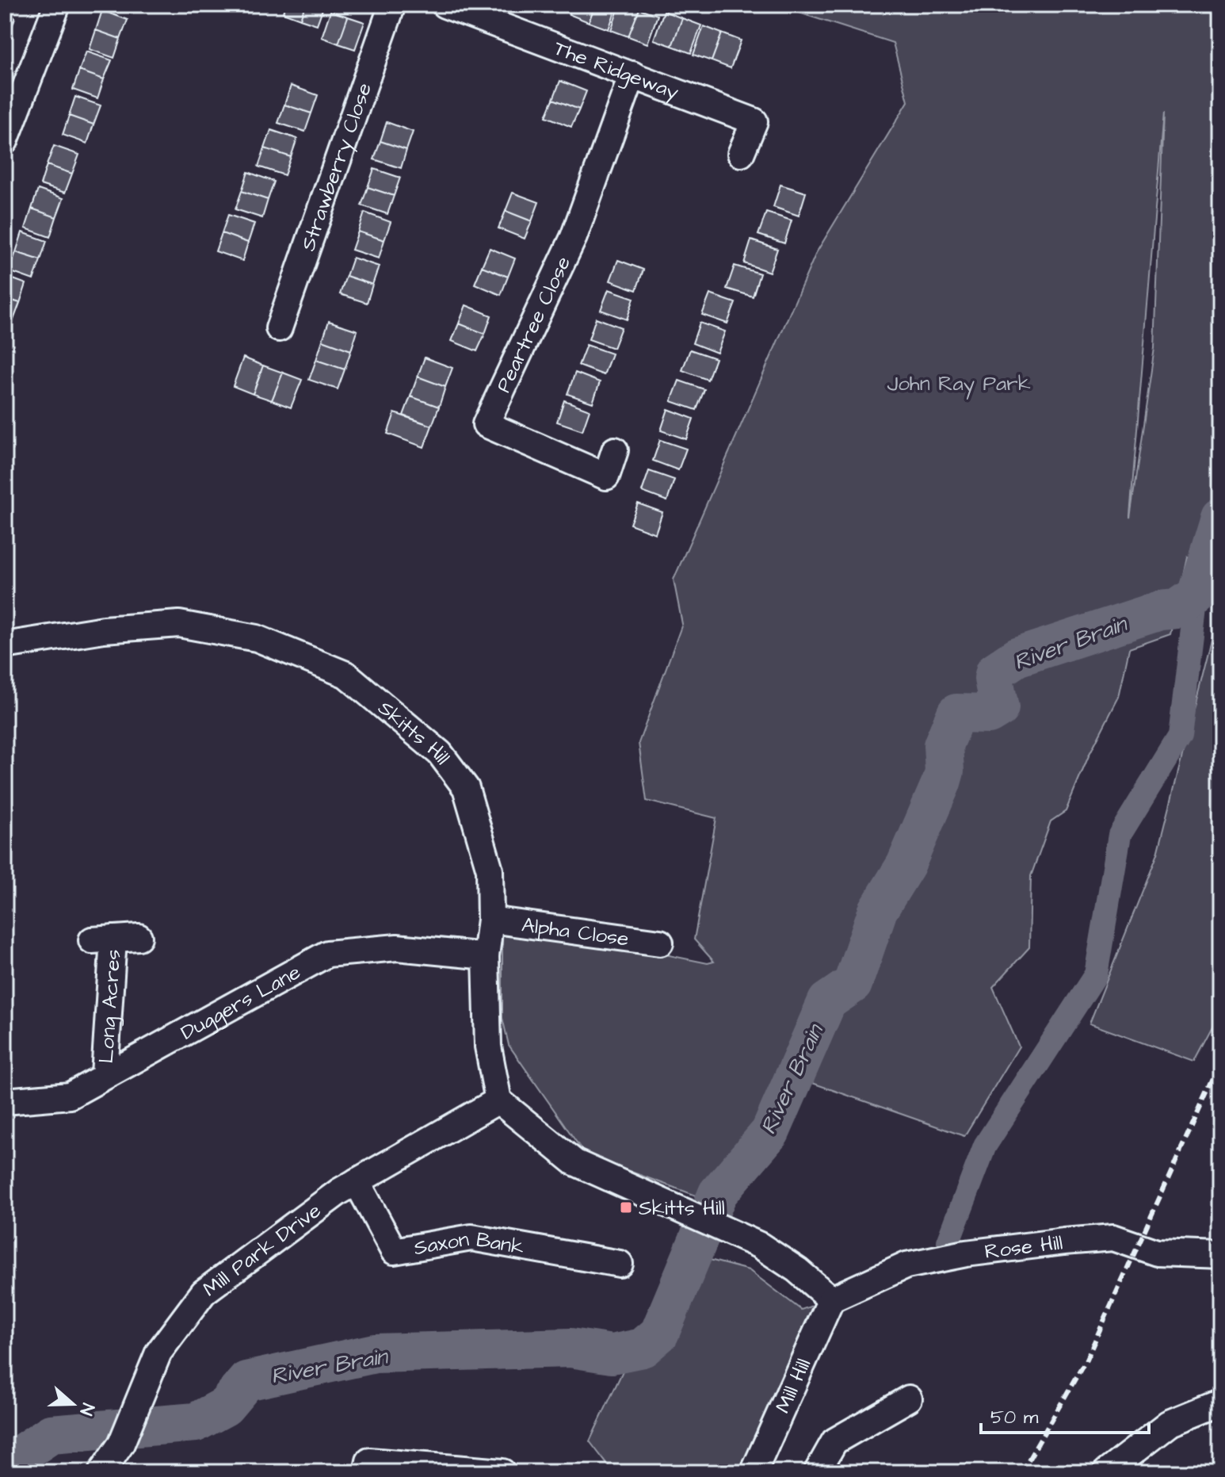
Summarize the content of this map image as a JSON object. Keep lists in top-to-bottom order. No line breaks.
{"streets":{"street":["The Ridgeway","Strawberry Close","Peartree Close","Skitts Hill","Alpha Close","Duggers Lane","Long Acres","Rose Hill","Saxon Bank","Mill Park Drive","Mill Hill"]},"crossings":[["The Ridgeway","Peartree Close"],["Skitts Hill","Alpha Close"],["Skitts Hill","Duggers Lane"],["Skitts Hill","Mill Park Drive"],["Duggers Lane","Long Acres"],["Rose Hill","Mill Hill"],["Saxon Bank","Mill Park Drive"]],"water":["River Brain"],"parks":["John Ray Park"],"places":{"transit":["Skitts Hill"]},"scale_bar":"50 m","north":"right"}
